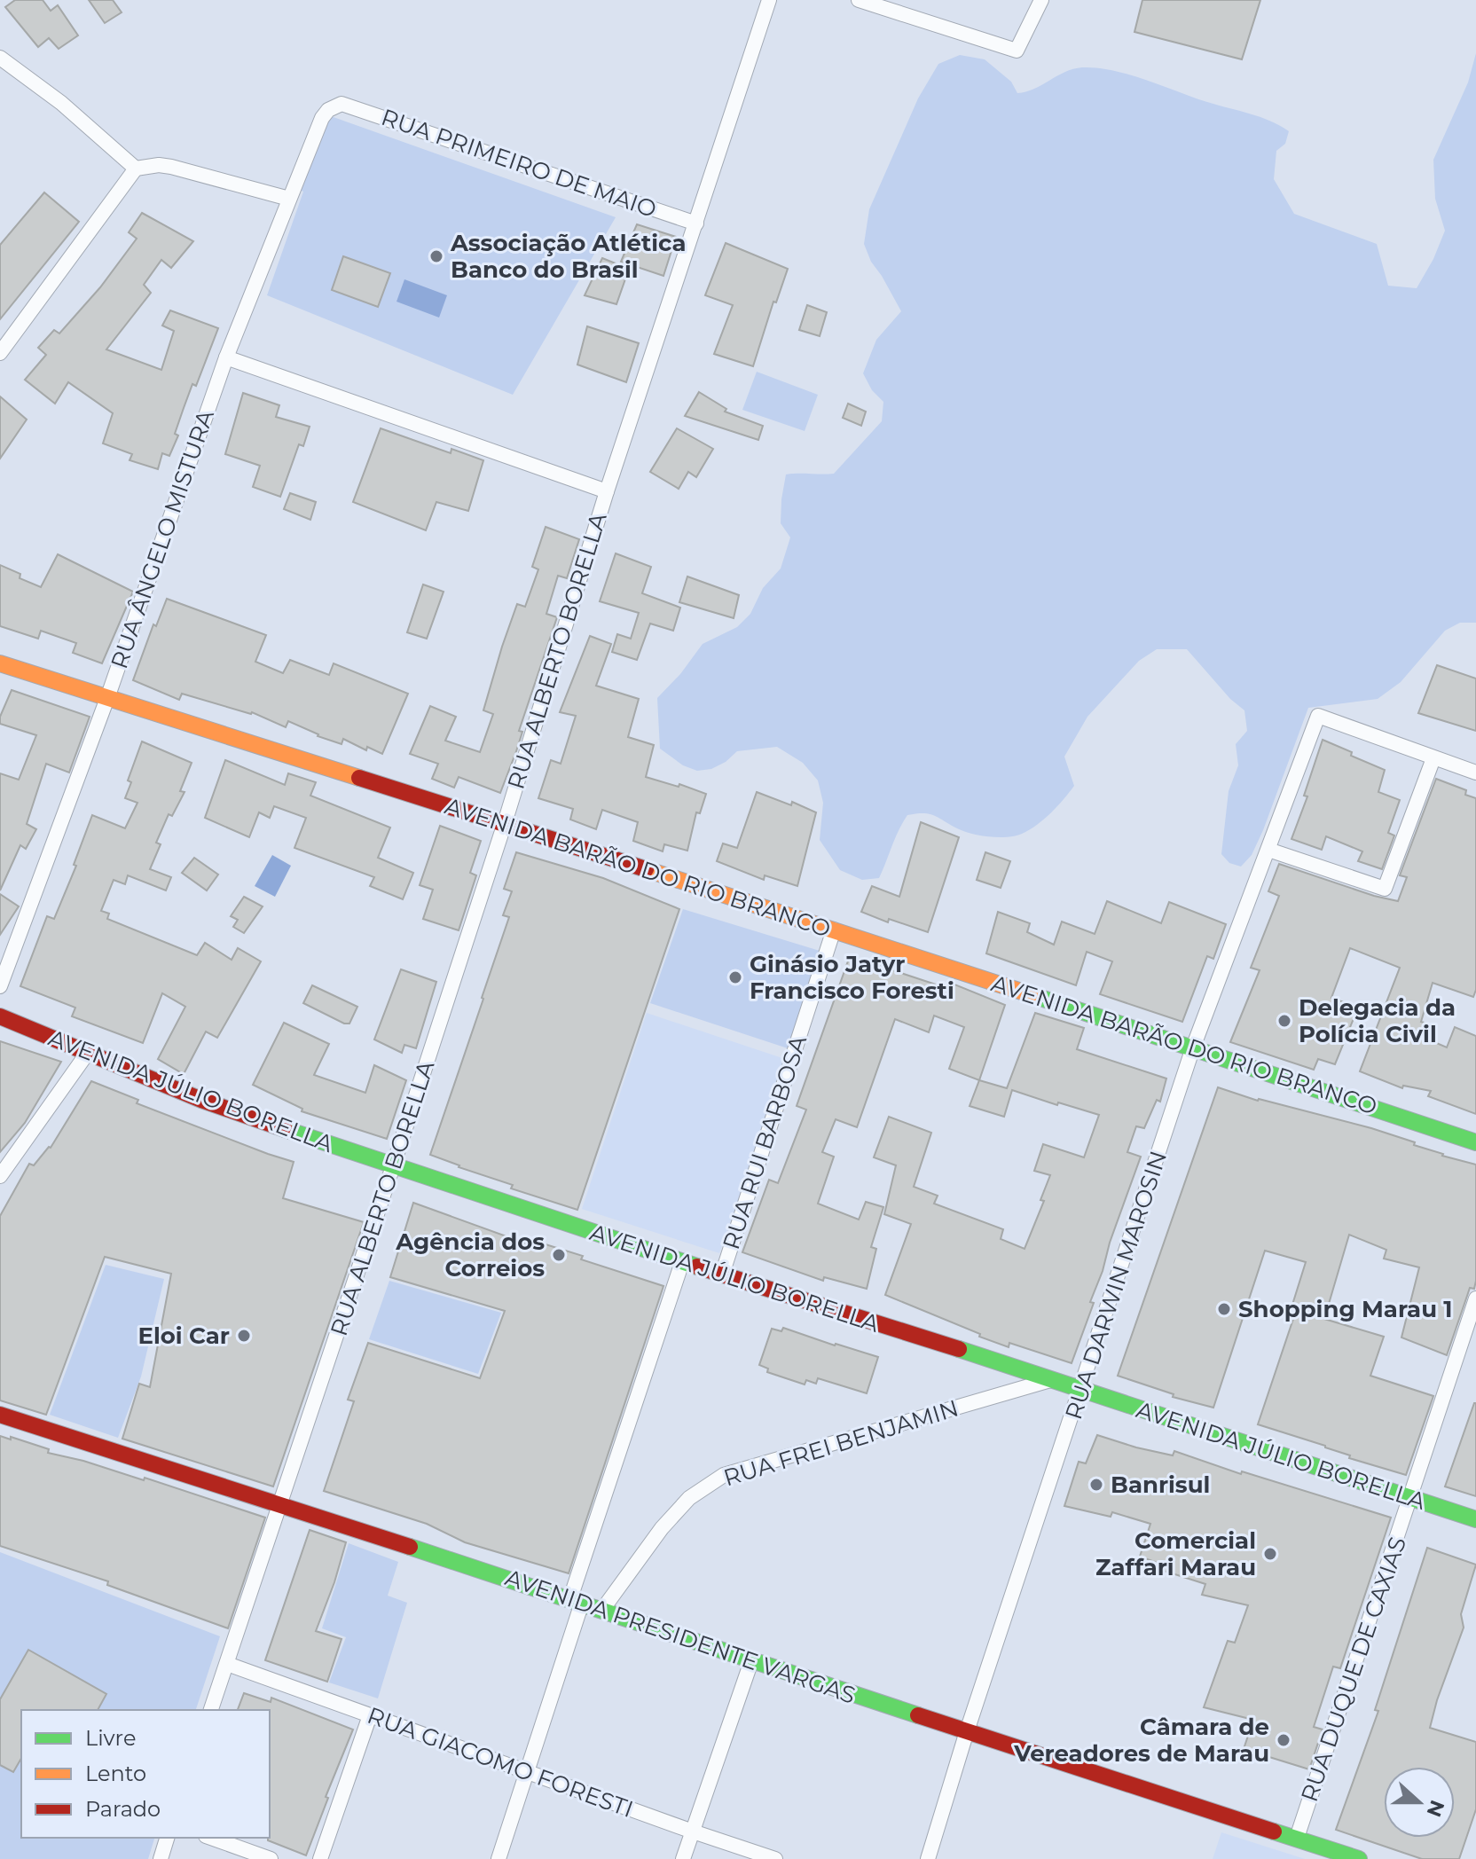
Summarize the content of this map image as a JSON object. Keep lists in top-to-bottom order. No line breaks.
{"streets":{"main road":["AVENIDA BARÃO DO RIO BRANCO","AVENIDA JÚLIO BORELLA","AVENIDA PRESIDENTE VARGAS"],"street":["RUA PRIMEIRO DE MAIO","RUA ÂNGELO MISTURA","RUA ALBERTO BORELLA","RUA RUI BARBOSA","RUA DARWIN MAROSIN","RUA FREI BENJAMIN","RUA DUQUE DE CAXIAS","RUA GIACOMO FORESTI"]},"crossings":[["RUA PRIMEIRO DE MAIO","RUA ÂNGELO MISTURA"],["RUA PRIMEIRO DE MAIO","RUA ALBERTO BORELLA"],["RUA ÂNGELO MISTURA","AVENIDA BARÃO DO RIO BRANCO"],["RUA ALBERTO BORELLA","AVENIDA BARÃO DO RIO BRANCO"],["RUA ALBERTO BORELLA","AVENIDA JÚLIO BORELLA"],["RUA ALBERTO BORELLA","AVENIDA PRESIDENTE VARGAS"],["RUA ALBERTO BORELLA","RUA GIACOMO FORESTI"],["AVENIDA BARÃO DO RIO BRANCO","RUA RUI BARBOSA"],["AVENIDA BARÃO DO RIO BRANCO","RUA DARWIN MAROSIN"],["AVENIDA JÚLIO BORELLA","RUA RUI BARBOSA"],["AVENIDA JÚLIO BORELLA","RUA DARWIN MAROSIN"],["AVENIDA JÚLIO BORELLA","RUA FREI BENJAMIN"],["AVENIDA JÚLIO BORELLA","RUA DUQUE DE CAXIAS"],["RUA DARWIN MAROSIN","AVENIDA PRESIDENTE VARGAS"],["RUA FREI BENJAMIN","AVENIDA PRESIDENTE VARGAS"],["AVENIDA PRESIDENTE VARGAS","RUA DUQUE DE CAXIAS"]],"places":["Associação Atlética Banco do Brasil","Ginásio Jatyr Francisco Foresti","Delegacia da Polícia Civil","Agência dos Correios","Shopping Marau 1","Eloi Car","Banrisul","Comercial Zaffari Marau","Câmara de Vereadores de Marau"],"legend":["Livre","Lento","Parado"],"north":"right"}
